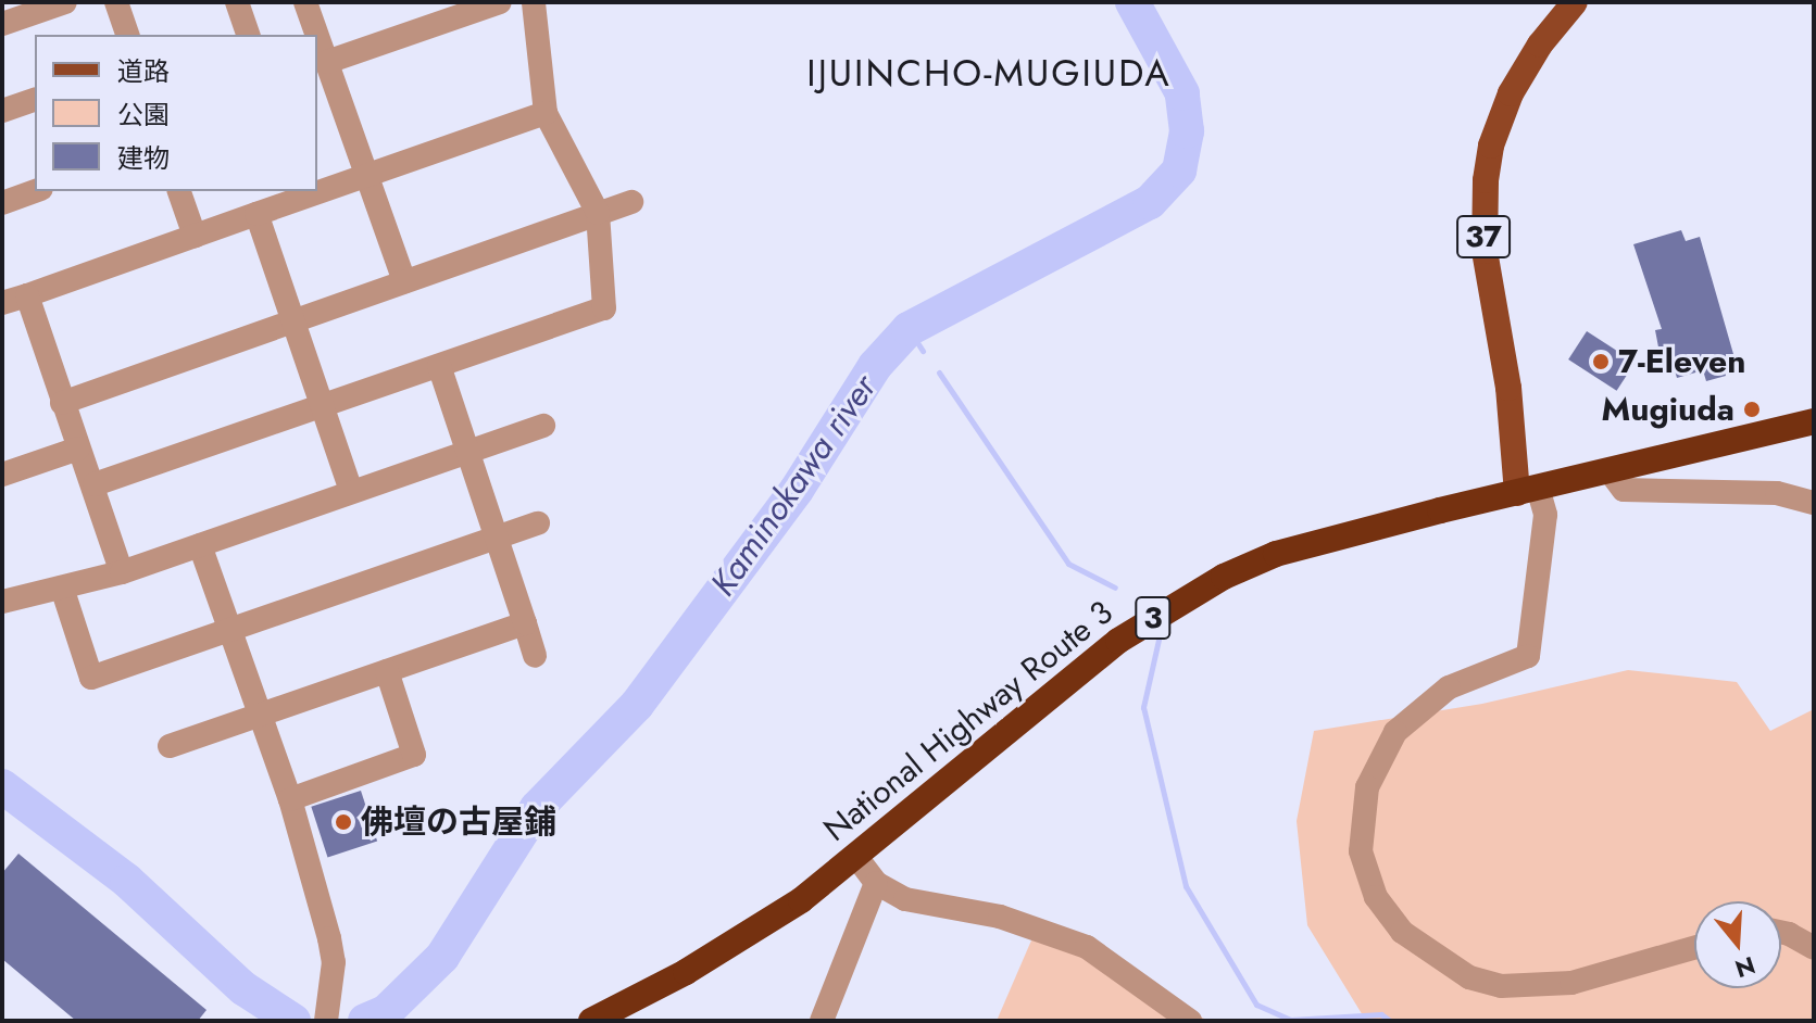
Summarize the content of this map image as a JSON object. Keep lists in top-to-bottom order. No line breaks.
{"streets":{"highway":["3","National Highway Route 3"],"main road":["37"]},"crossings":[["37","National Highway Route 3"]],"districts":["IJUINCHO-MUGIUDA"],"water":["Kaminokawa river"],"places":["7-Eleven","Mugiuda","佛壇の古屋鋪"],"legend":["道路","公園","建物"],"north":"bottom"}
